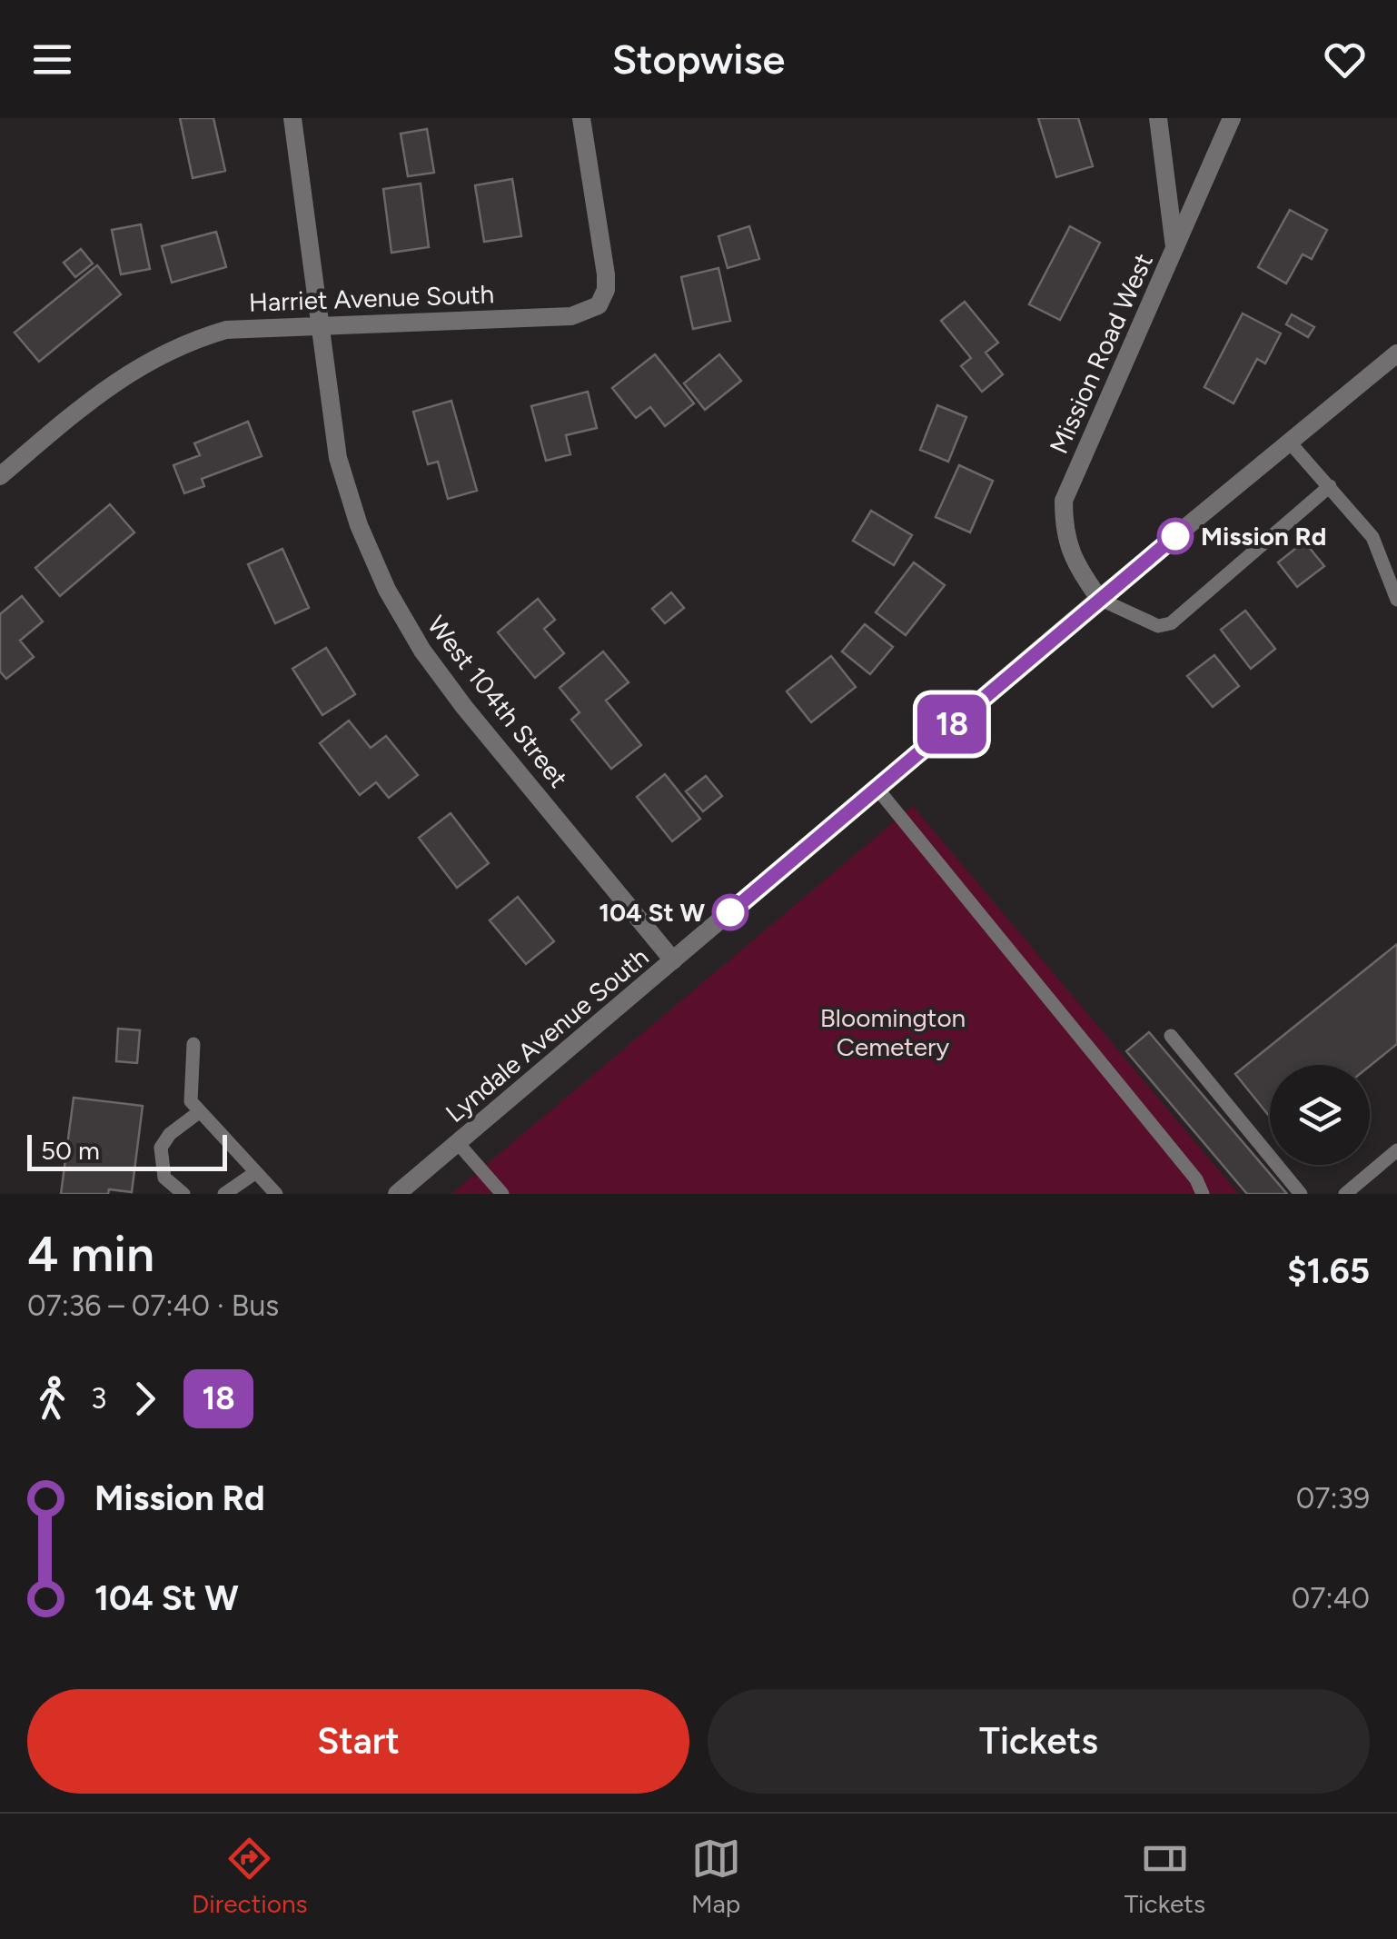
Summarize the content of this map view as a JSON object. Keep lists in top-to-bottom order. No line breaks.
{"streets":{"street":["Harriet Avenue South","Mission Road West","West 104th Street","Lyndale Avenue South"]},"crossings":[["Harriet Avenue South","West 104th Street"],["Mission Road West","Lyndale Avenue South"],["West 104th Street","Lyndale Avenue South"]],"parks":["Bloomington Cemetery"],"places":["Mission Rd","104 St W"],"lines":["bus line 18"],"scale_bar":"50 m","page":{"header":"Stopwise","on_map":"18","scale":"50 m","heading":["4 min","07:36 – 07:40 · Bus","$1.65"],"legs":["3","18"],"list":[{"name":"Mission Rd","value":"07:39"},{"name":"104 St W","value":"07:40"}],"buttons":["Start","Tickets"],"tabs":["Directions","Map","Tickets"]}}
